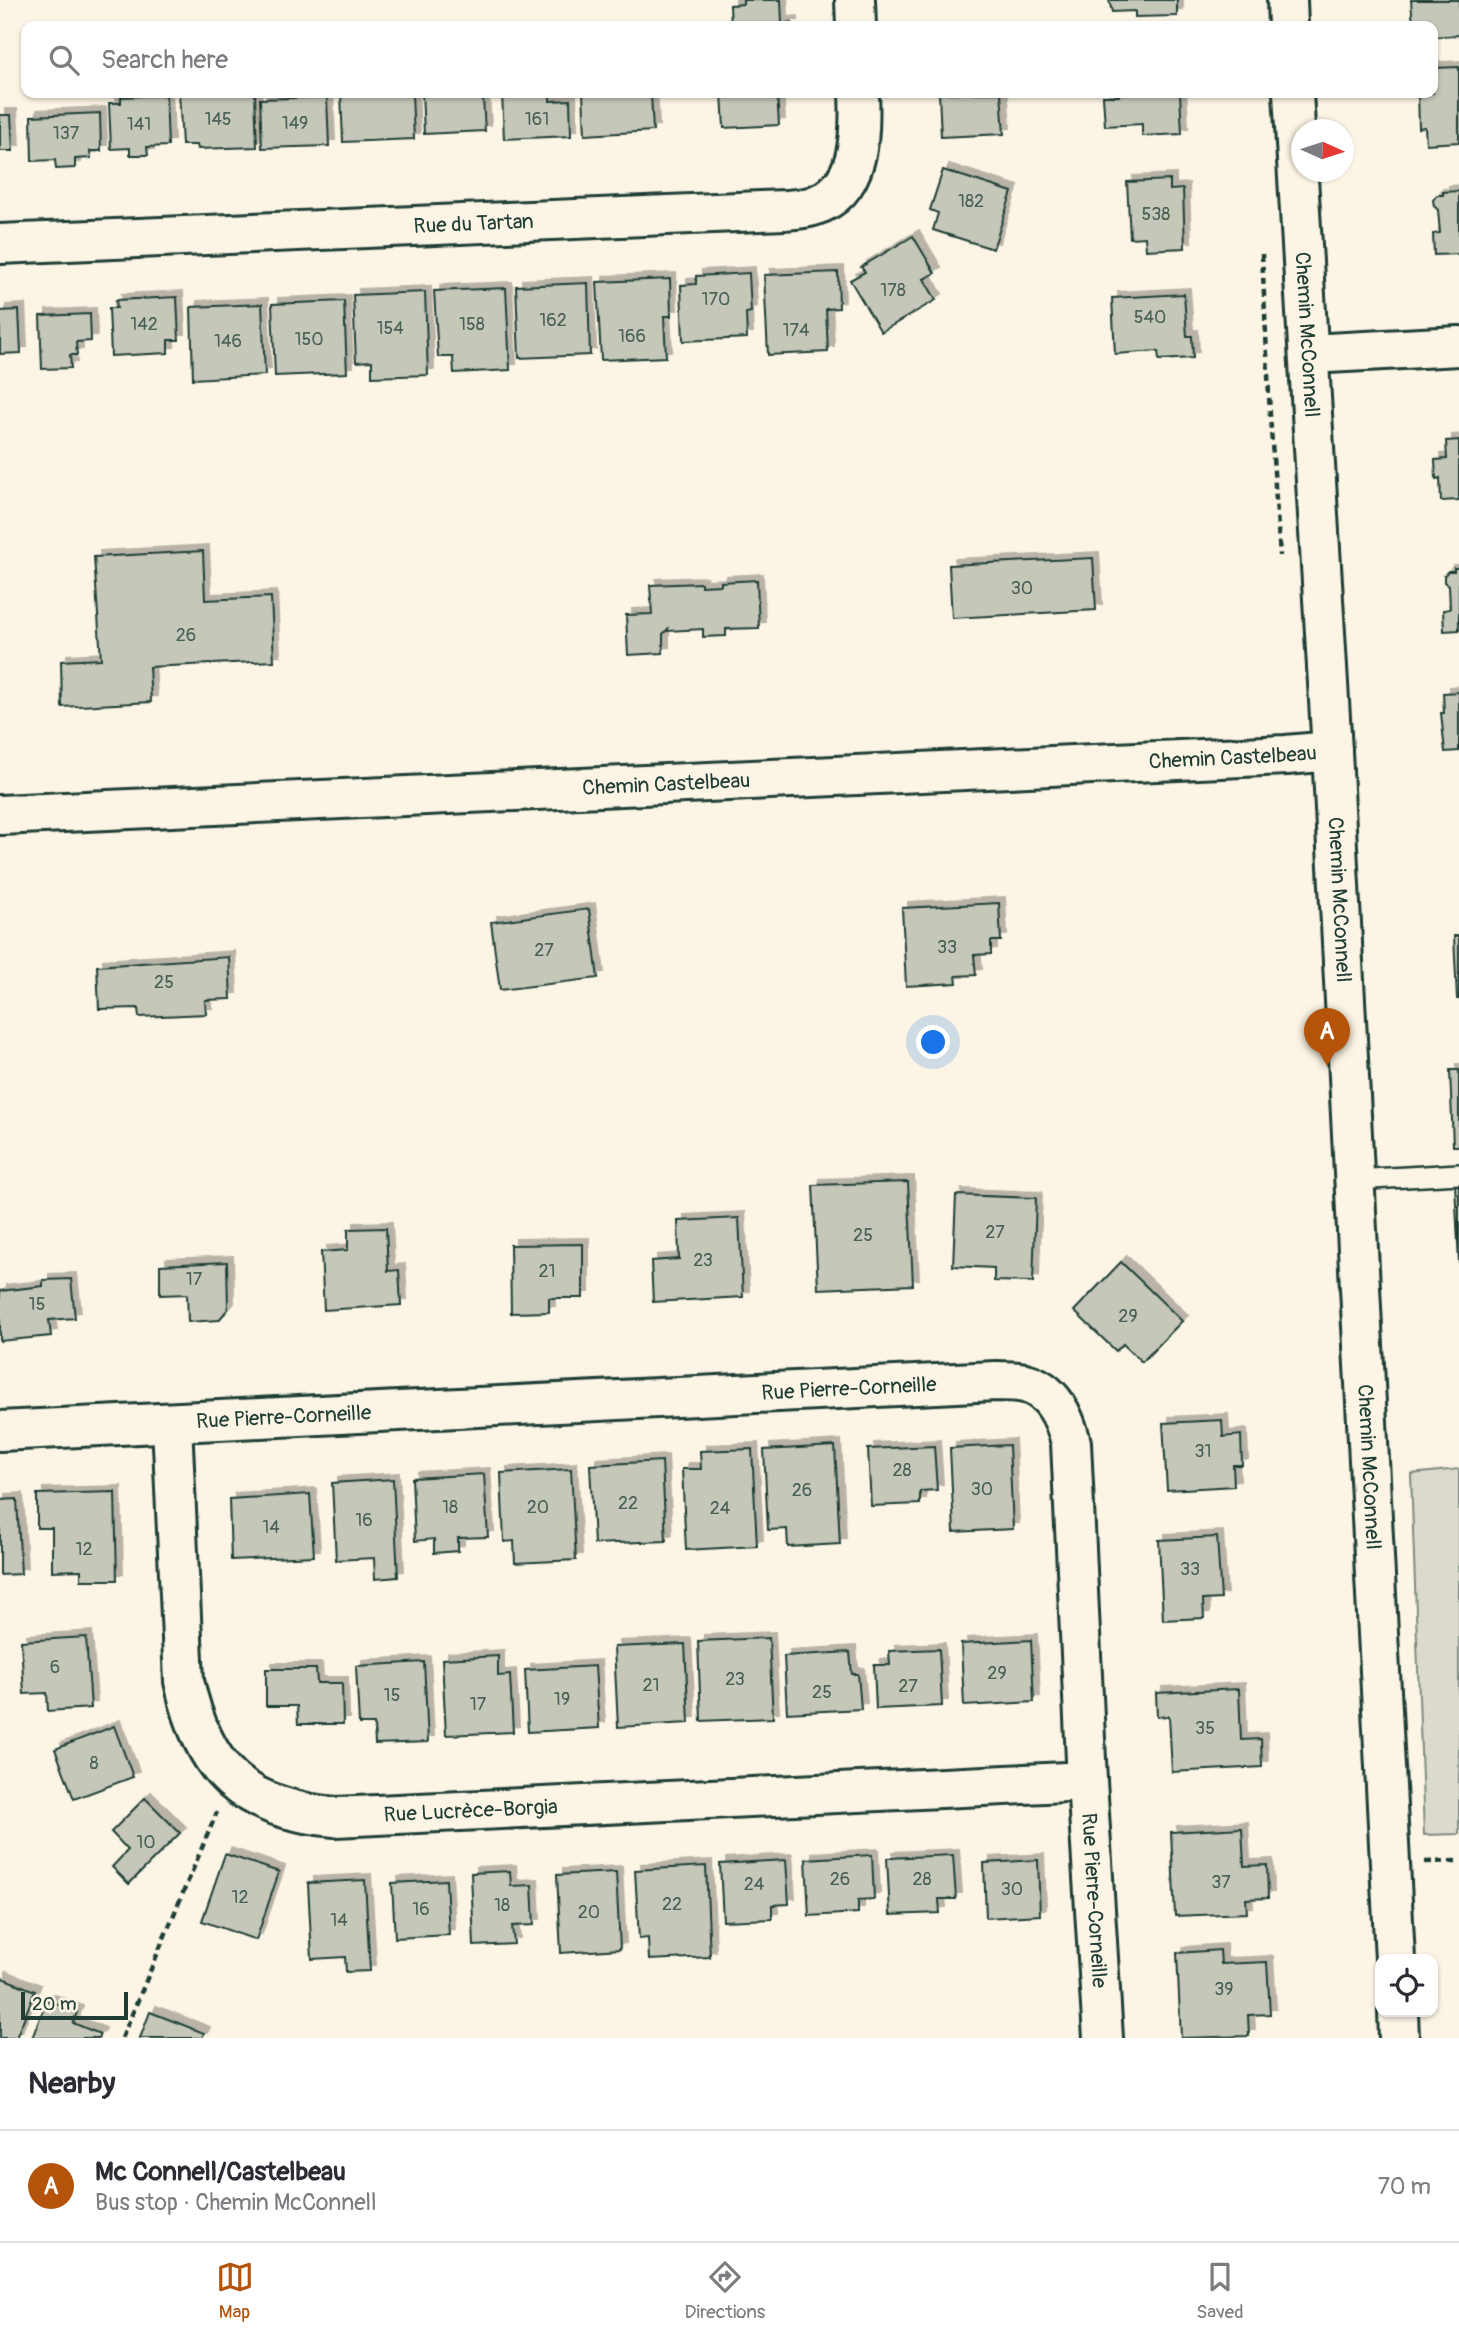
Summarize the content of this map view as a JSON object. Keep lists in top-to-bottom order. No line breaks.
{"streets":{"street":["Rue du Tartan","Chemin McConnell","Chemin Castelbeau","Rue Pierre-Corneille","Rue Lucrèce-Borgia"]},"crossings":[["Chemin McConnell","Chemin Castelbeau"],["Rue Pierre-Corneille","Rue Lucrèce-Borgia"]],"house_numbers":["145","161","149","141","137","182","538","178","170","540","162","142","158","154","174","166","150","146","30","26","33","27","25","27","25","23","21","17","15","29","31","28","30","26","22","18","20","24","16","14","12","33","6","29","23","21","27","25","15","19","17","35","8","10","26","28","37","24","30","12","22","18","16","20","14","39"],"scale_bar":"20 m","north":"right","page":{"search":"Search here","pins":"A","scale":"20 m","heading":"Nearby","list":[{"mark":"A","name":"Mc Connell/Castelbeau","note":"Bus stop · Chemin McConnell","value":"70 m"}],"nav":["Map","Directions","Saved"]}}
